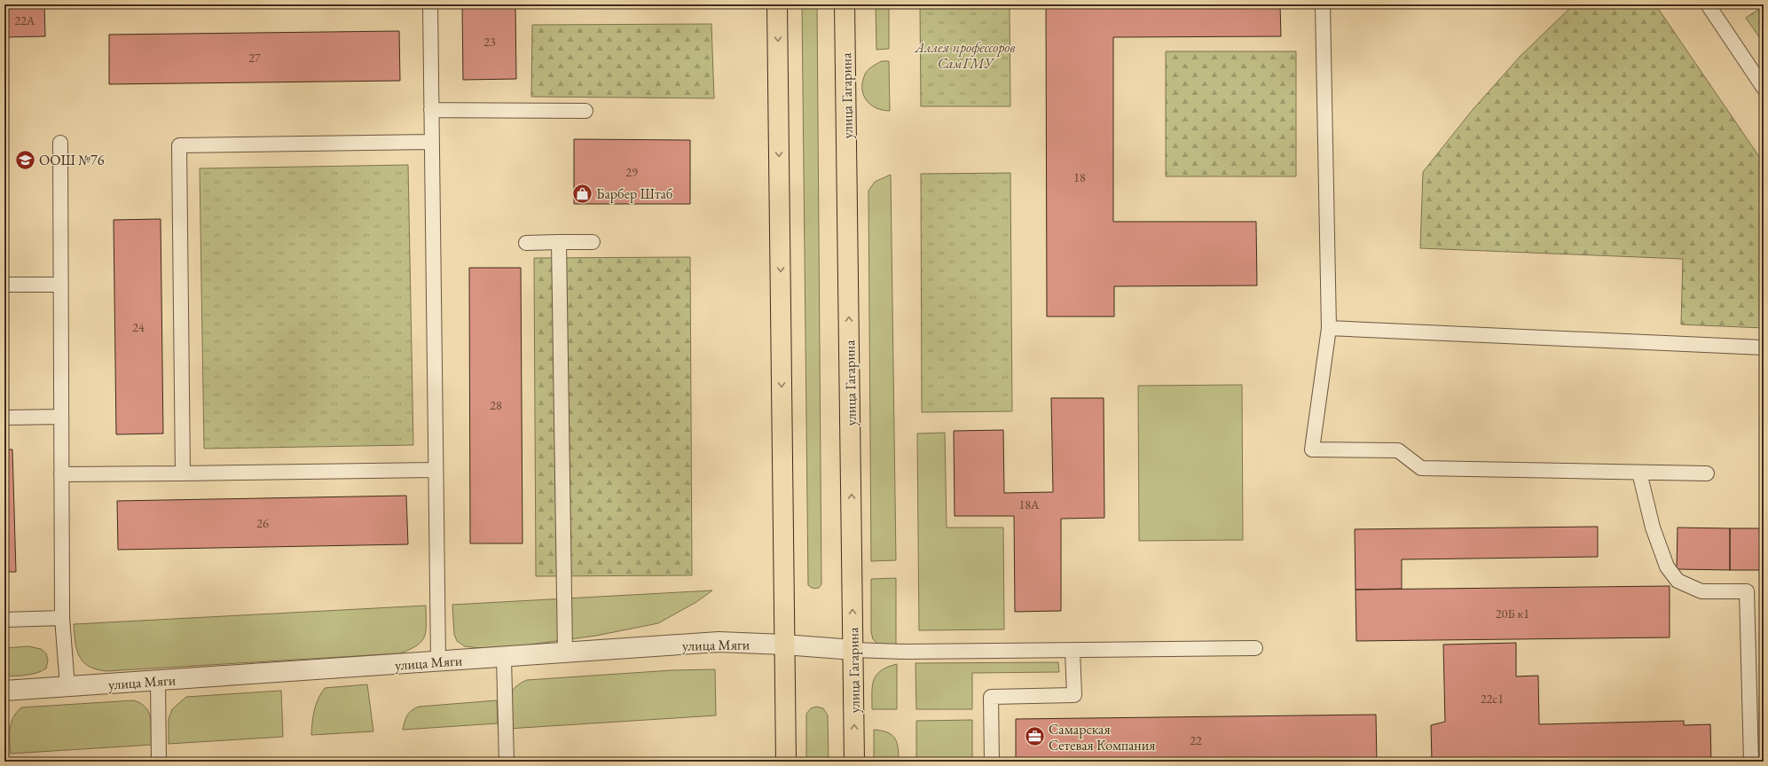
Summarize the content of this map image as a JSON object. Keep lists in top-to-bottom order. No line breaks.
{"streets":{"main road":["улица Гагарина"],"street":["улица Мяги"]},"crossings":[["улица Гагарина","улица Мяги"]],"parks":["Аллея профессоров СамГМУ"],"places":{"school or university":["ООШ №76"],"shop":["Барбер Штаб"],"office":["Самарская Сетевая Компания"]},"house_numbers":["22А","23","27","29","18","24","28","18А","26","20Б к1","22с1","22"]}
